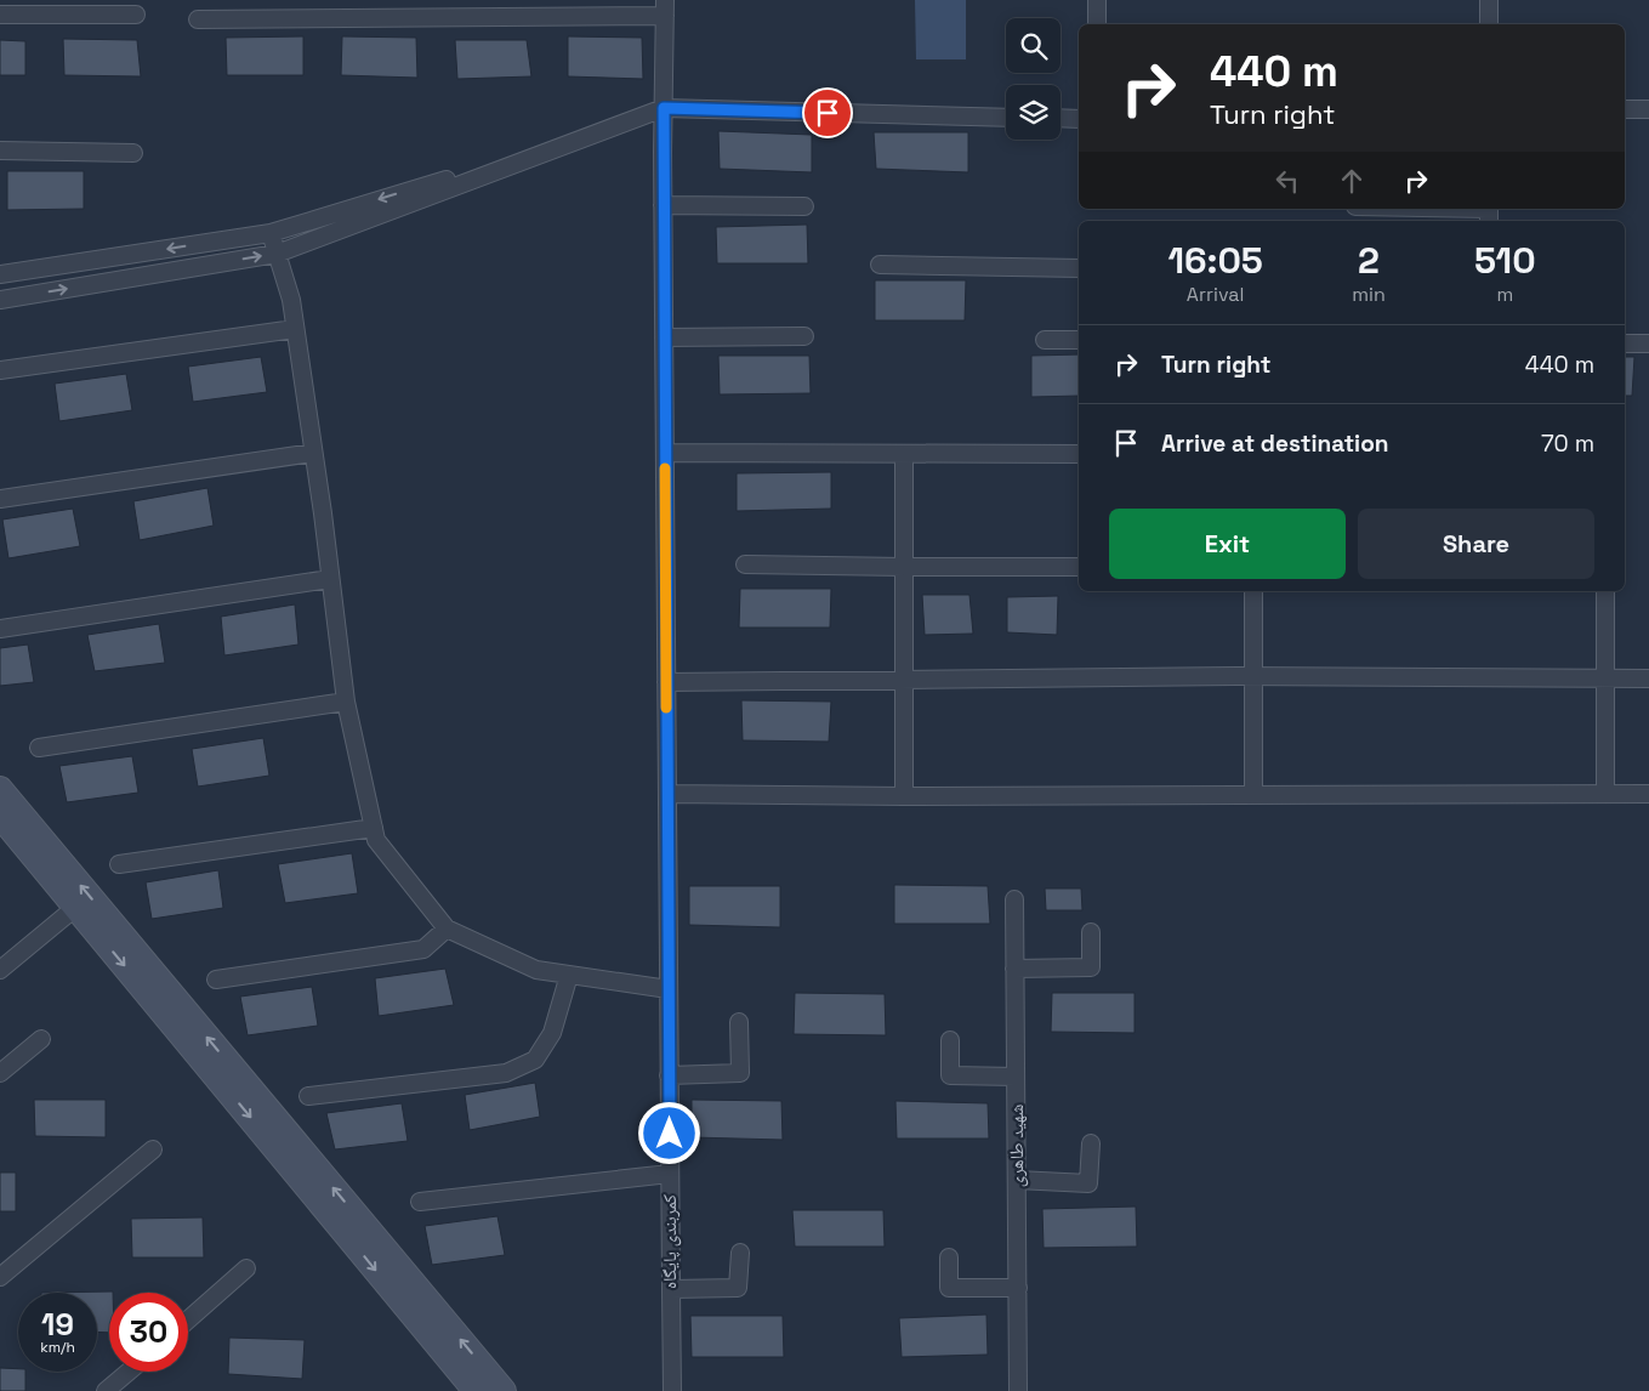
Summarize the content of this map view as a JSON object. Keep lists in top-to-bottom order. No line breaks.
{"streets":{"street":["شهید طاهری","کمربندی پایگاه"]},"page":{"turn":["440 m","Turn right"],"eta":["16:05","Arrival","2","min","510","m"],"list":[{"name":"Turn right","value":"440 m"},{"name":"Arrive at destination","value":"70 m"}],"buttons":["Exit","Share"],"speed":"19 km/h","limit":"30"}}
